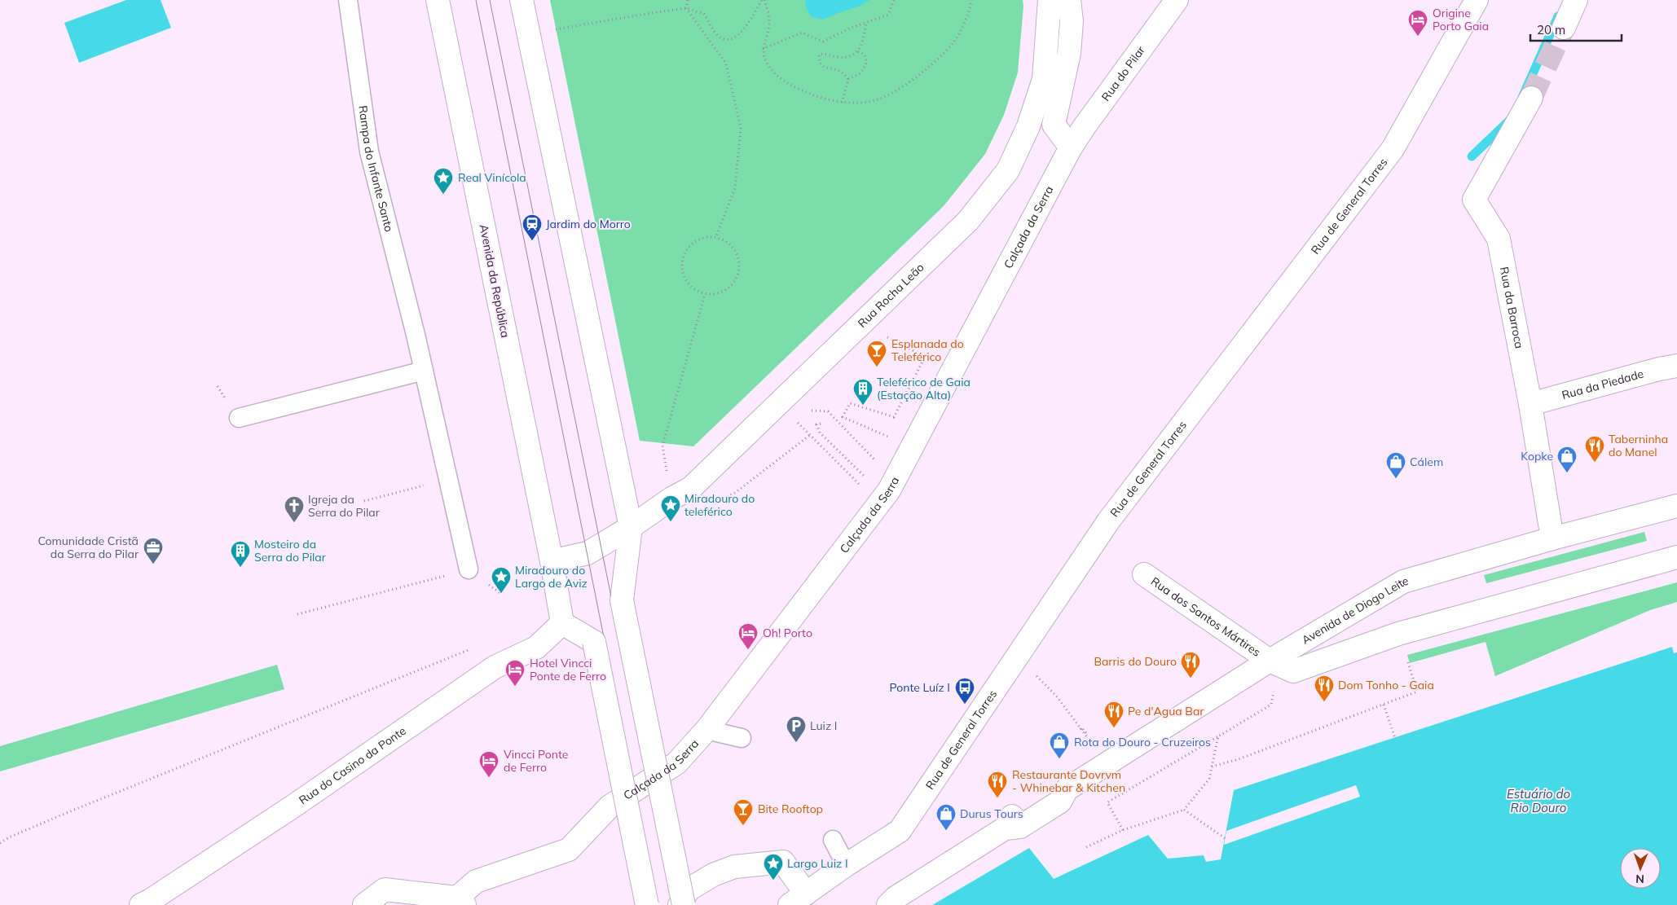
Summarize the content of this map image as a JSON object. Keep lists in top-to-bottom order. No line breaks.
{"streets":{"street":["Rua do Pilar","Rua de General Torres","Calçada da Serra","Avenida da República","Rua Rocha Leão","Rua da Barroca","Rua da Piedade","Avenida de Diogo Leite","Rua dos Santos Mártires","Rua do Casino da Ponte"],"lane":["Rampa do Infante Santo"]},"crossings":[["Rua do Pilar","Calçada da Serra"],["Avenida da República","Rua do Casino da Ponte"],["Rua da Barroca","Rua da Piedade"],["Rua da Barroca","Avenida de Diogo Leite"],["Avenida de Diogo Leite","Rua dos Santos Mártires"]],"water":["Estuário do Rio Douro"],"places":{"hotel":["Origine Porto Gaia","Oh! Porto","Hotel Vincci Ponte de Ferro","Vincci Ponte de Ferro"],"place":["Real Vinícola","Miradouro do teleférico","Miradouro do Largo de Aviz","Largo Luiz I"],"station":["Jardim do Morro"],"bar":["Esplanada do Teleférico","Bite Rooftop"],"building":["Teleférico de Gaia (Estação Alta)","Mosteiro da Serra do Pilar"],"restaurant":["Taberninha do Manel","Barris do Douro","Dom Tonho - Gaia","Pe d'Agua Bar","Restaurante Dovrvm - Whinebar & Kitchen"],"shop":["Kopke","Cálem","Rota do Douro - Cruzeiros","Durus Tours"],"church":["Igreja da Serra do Pilar"],"office":["Comunidade Cristã da Serra do Pilar"],"bus stop":["Ponte Luíz I"],"parking":["Luiz I"]},"scale_bar":"20 m","north":"bottom"}
